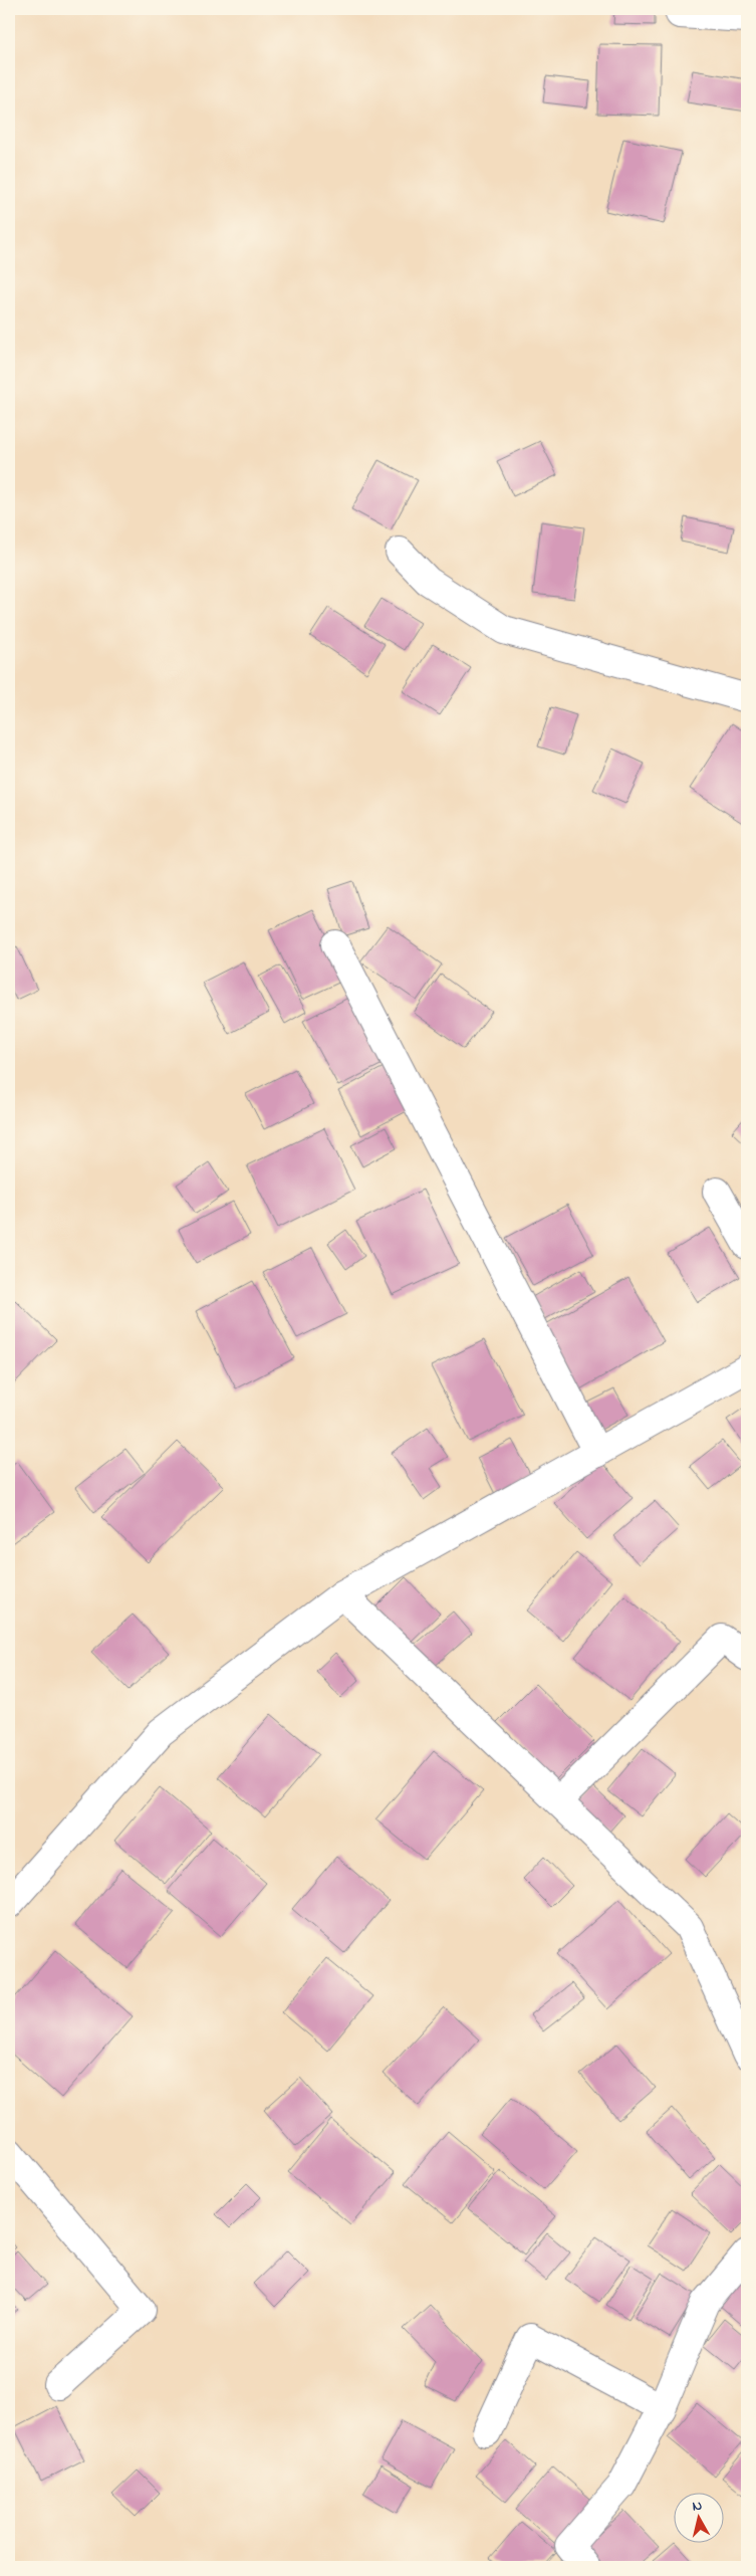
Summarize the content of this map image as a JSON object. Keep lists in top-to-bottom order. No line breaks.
{"north":"top"}
